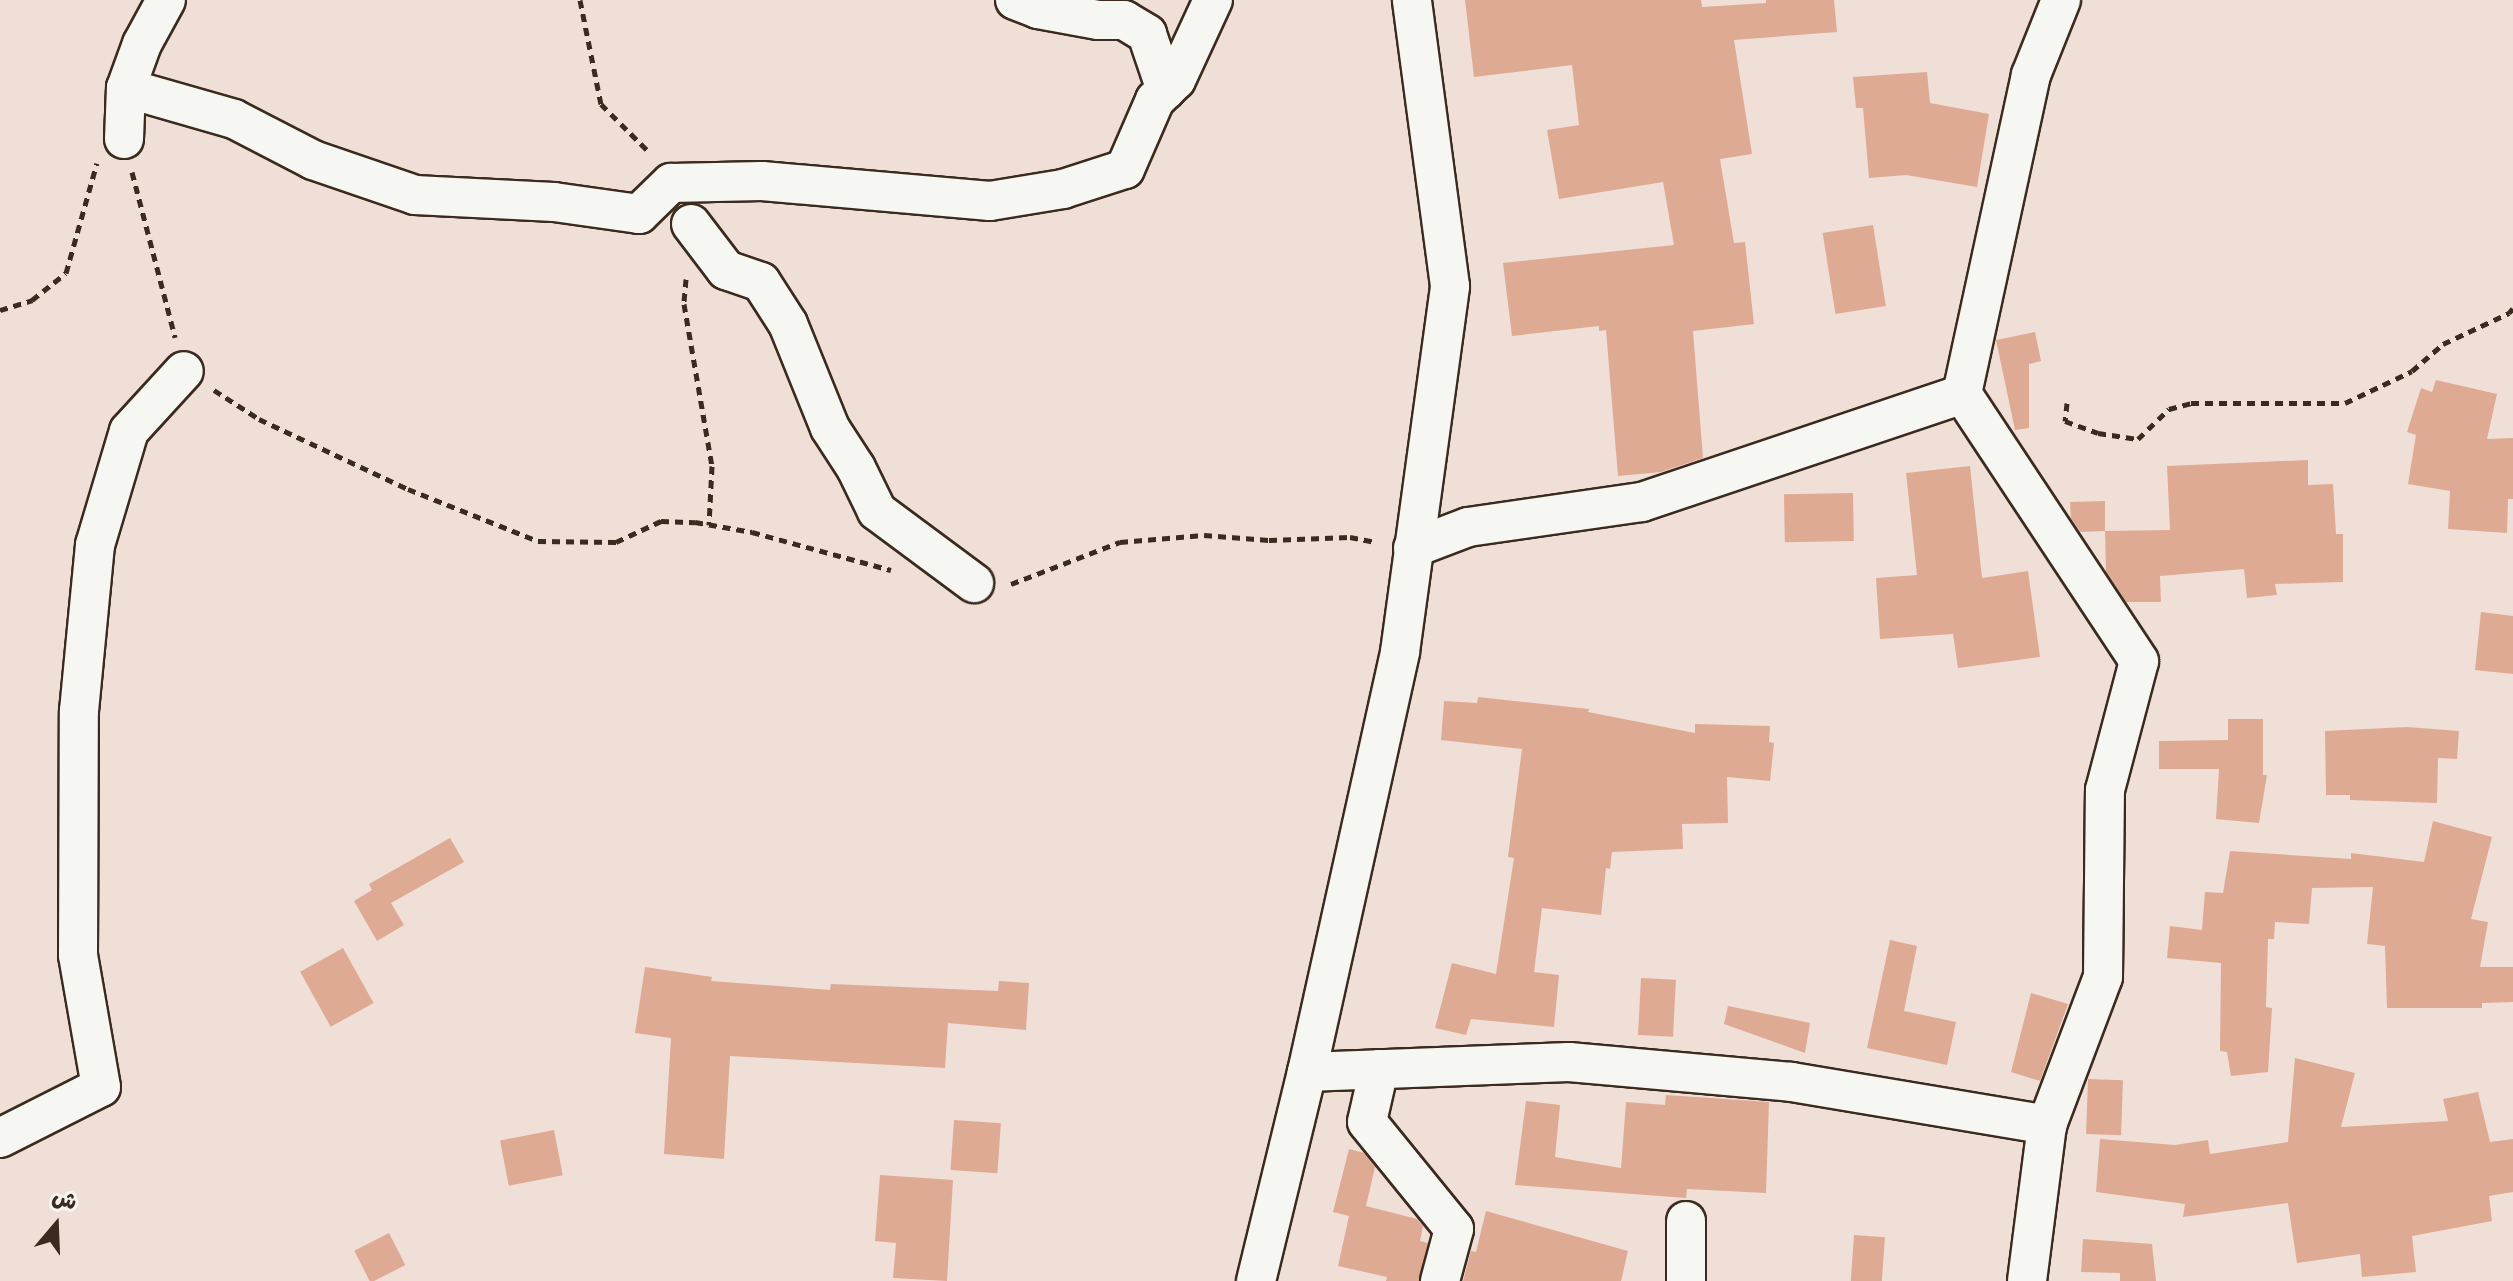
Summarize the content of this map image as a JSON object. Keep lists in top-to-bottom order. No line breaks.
{"north":"top"}
